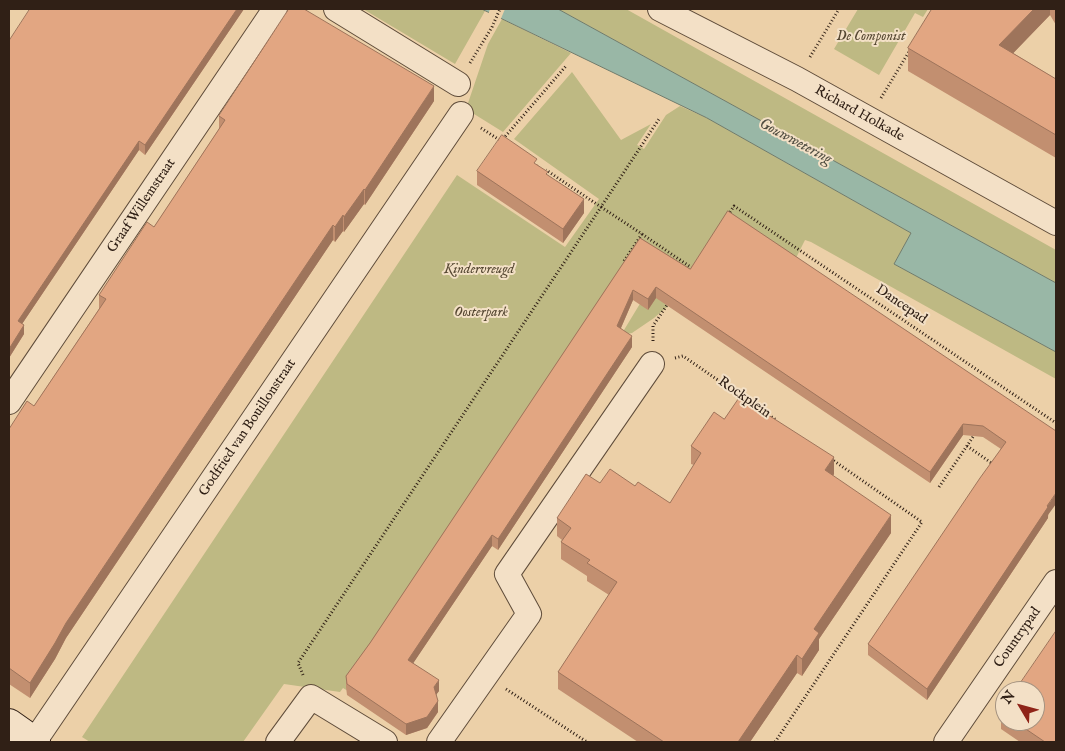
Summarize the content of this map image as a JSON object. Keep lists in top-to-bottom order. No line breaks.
{"streets":{"street":["Richard Holkade","Graaf Willemstraat","Godfried van Bouillonstraat","Countrypad"],"path":["Dancepad","Rockplein"]},"water":["Gouwwetering"],"parks":["De Componist","Kindervreugd","Oosterpark"],"north":"top left"}
